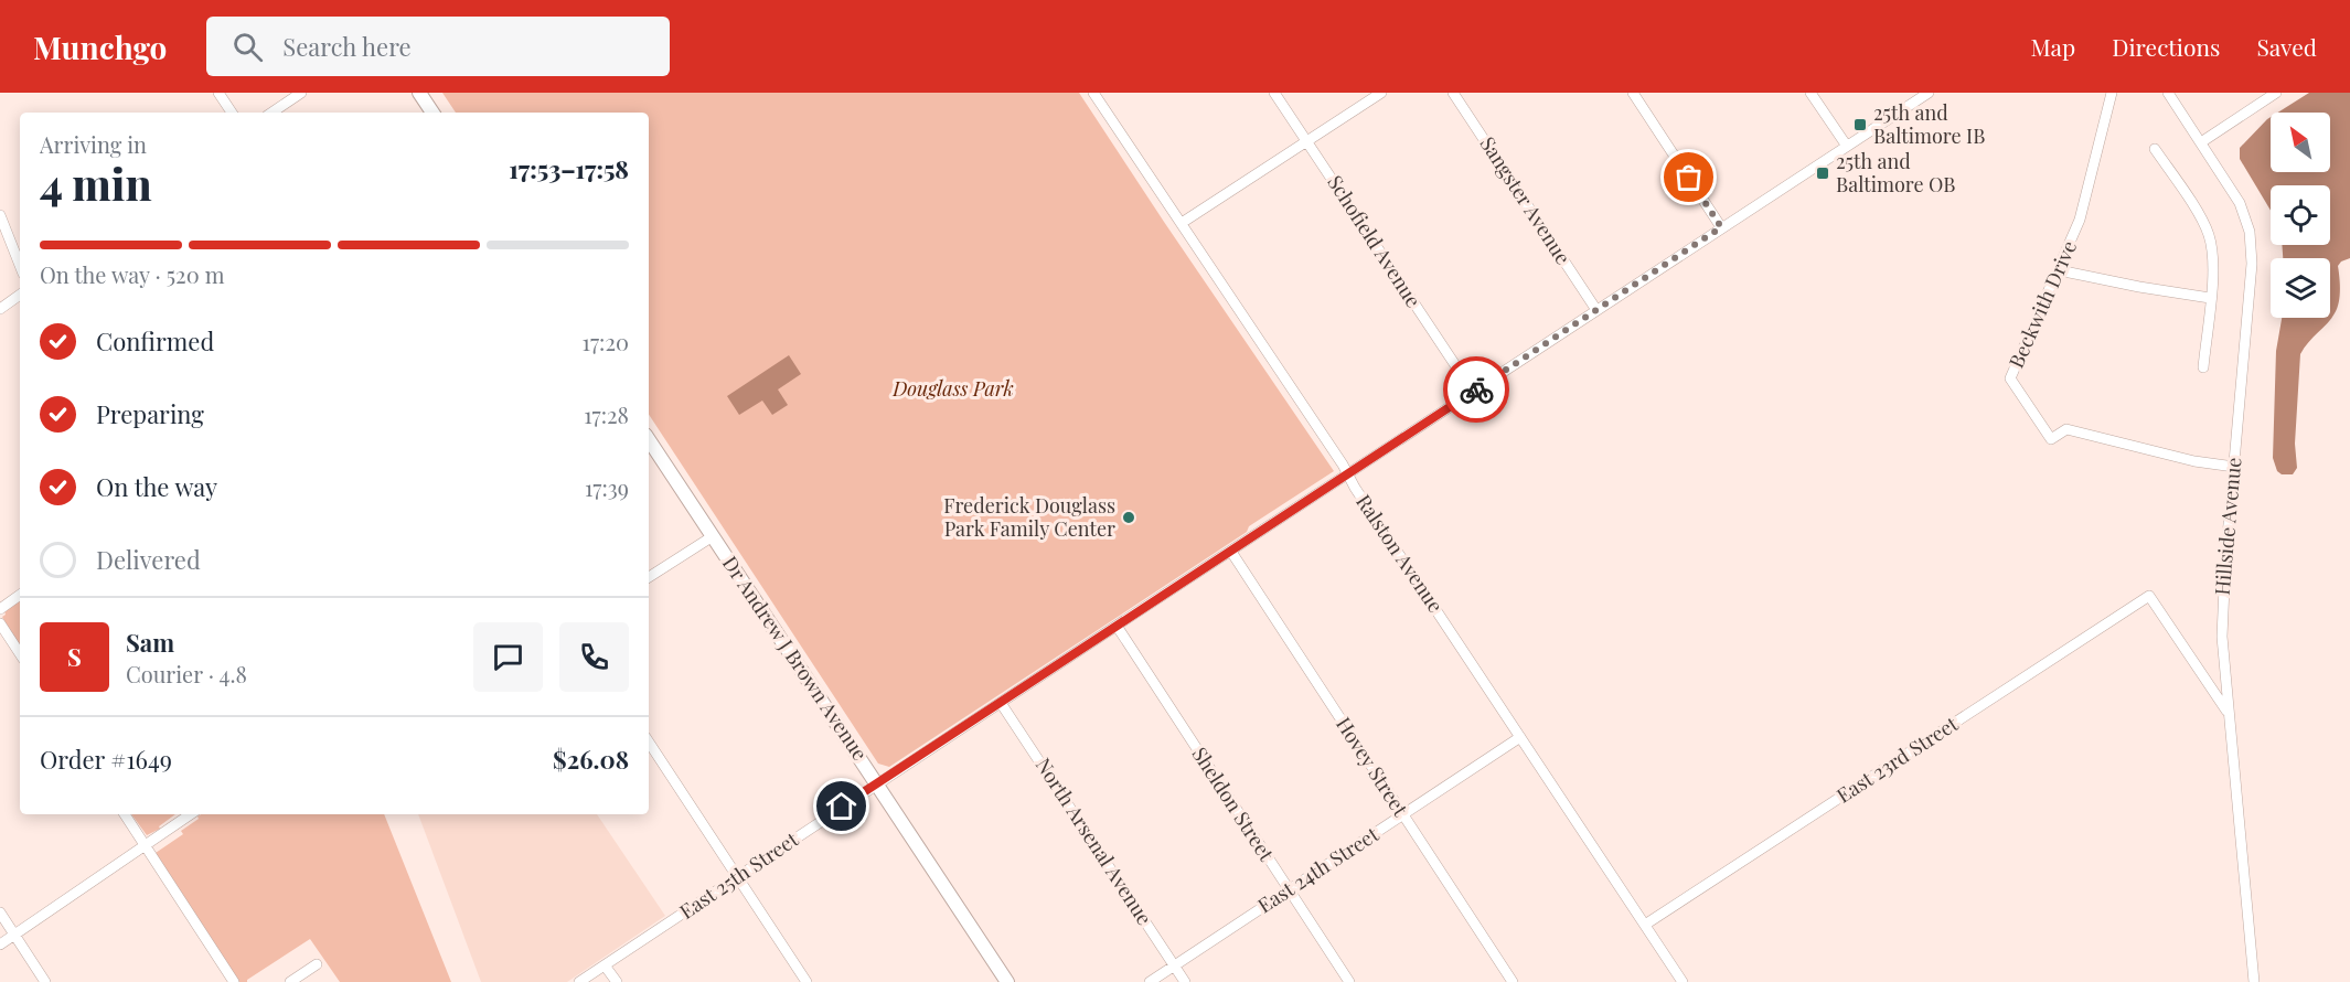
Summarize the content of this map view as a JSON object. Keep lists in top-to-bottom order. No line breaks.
{"streets":{"main road":["Dr Andrew J Brown Avenue"],"street":["Sangster Avenue","Schofield Avenue","Beckwith Drive","Hillside Avenue","Ralston Avenue","East 23rd Street","Hovey Street","Sheldon Street","North Arsenal Avenue","East 24th Street","East 25th Street"]},"crossings":[["Sangster Avenue","East 25th Street"],["Schofield Avenue","East 25th Street"],["Beckwith Drive","Hillside Avenue"],["Hillside Avenue","East 23rd Street"],["Ralston Avenue","East 23rd Street"],["Ralston Avenue","East 24th Street"],["Ralston Avenue","East 25th Street"],["Dr Andrew J Brown Avenue","East 25th Street"],["Hovey Street","East 24th Street"],["Hovey Street","East 25th Street"],["Sheldon Street","East 24th Street"],["Sheldon Street","East 25th Street"],["North Arsenal Avenue","East 24th Street"],["North Arsenal Avenue","East 25th Street"]],"parks":["Douglass Park"],"places":{"transit":["25th and Baltimore IB","25th and Baltimore OB"],"other":["Frederick Douglass Park Family Center"]},"north":"top left","page":{"header":"Munchgo","search":"Search here","nav":["Map","Directions","Saved"],"heading":["4 min","Arriving in","17:53–17:58"],"panel":["Sam","Courier · 4.8","Order #1649","$26.08"],"bar":"On the way · 520 m","list":[["Confirmed","17:20"],["Preparing","17:28"],["On the way","17:39"],"Delivered"],"round":"S"}}
